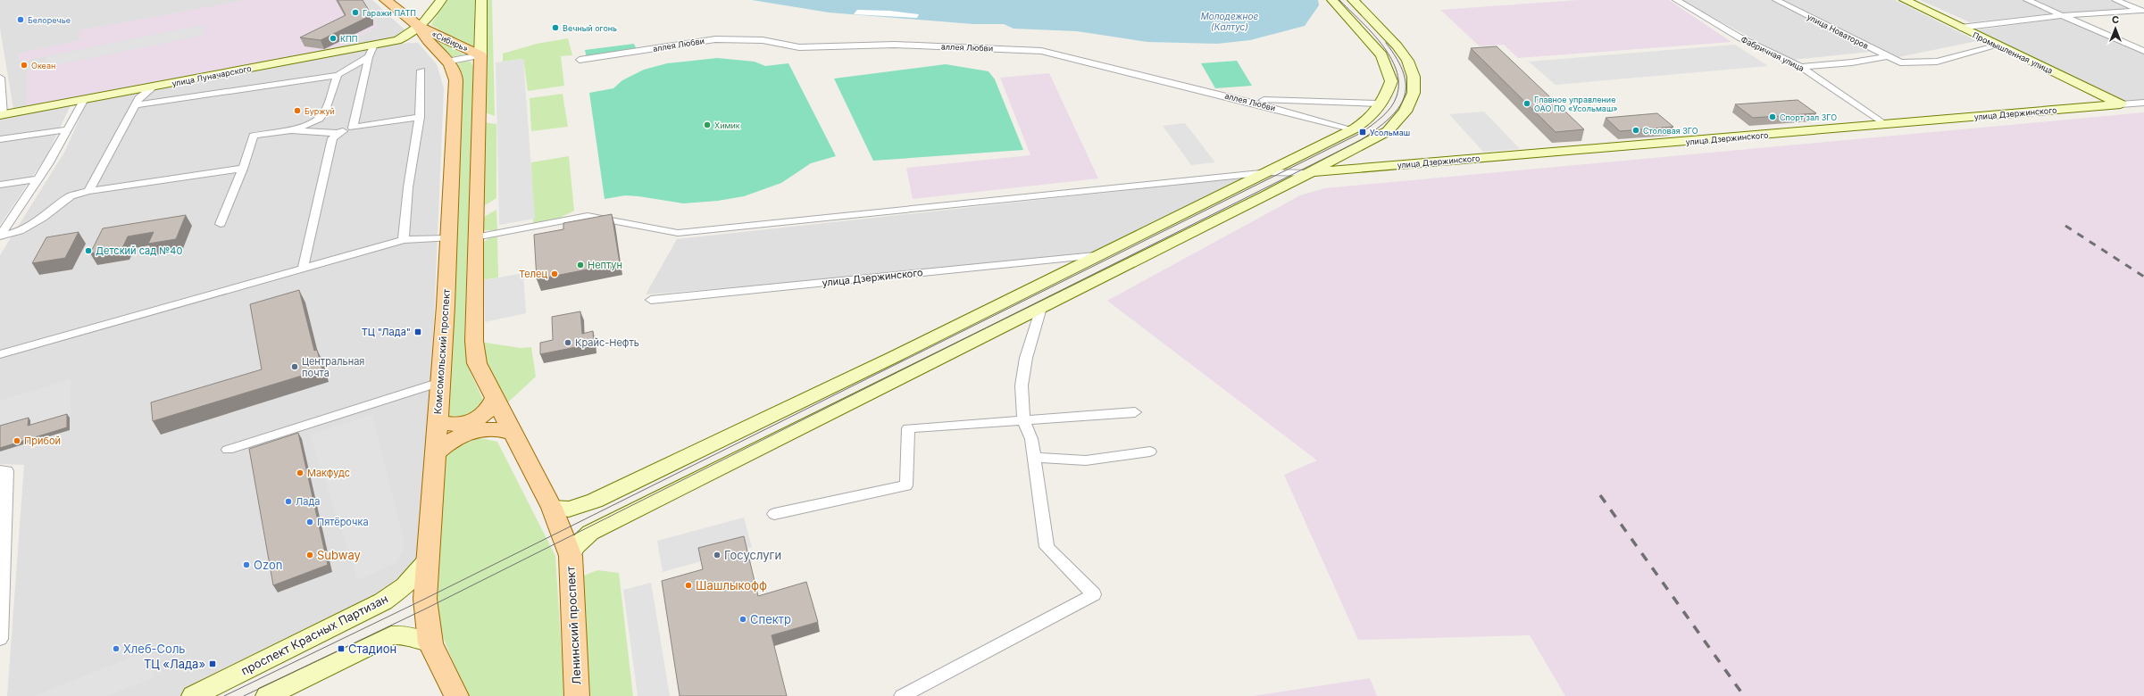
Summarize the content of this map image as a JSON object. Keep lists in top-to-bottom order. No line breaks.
{"streets":{"main road":["«Сибирь»","Промышленная улица","улица Луначарского","улица Дзержинского","Комсомольский проспект","Ленинский проспект","проспект Красных Партизан"],"street":["улица Новаторов","аллея Любви","Фабричная улица"]},"crossings":[["улица Новаторов","Промышленная улица"],["«Сибирь»","улица Луначарского"],["«Сибирь»","Комсомольский проспект"],["Промышленная улица","улица Дзержинского"],["Фабричная улица","улица Дзержинского"],["Комсомольский проспект","проспект Красных Партизан"]],"water":["Молодежное (Калтус)"],"places":{"other":["Гаражи ПАТП","Белоречье","Вечный огонь","КПП","Океан","Главное управление ОАО ПО «Усольмаш»","Буржуй","Спорт зал ЗГО","Химик","Столовая ЗГО","Детский сад №40","Нептун","Телец","Крайс-Нефть","Центральная почта","Прибой","Макфудс","Лада","Пятёрочка","Subway","Госуслуги","Ozon","Шашлыкофф","Спектр","Хлеб-Соль"],"transit":["Усольмаш","ТЦ \"Лада\"","Стадион","ТЦ «Лада»"]},"north":"top"}
